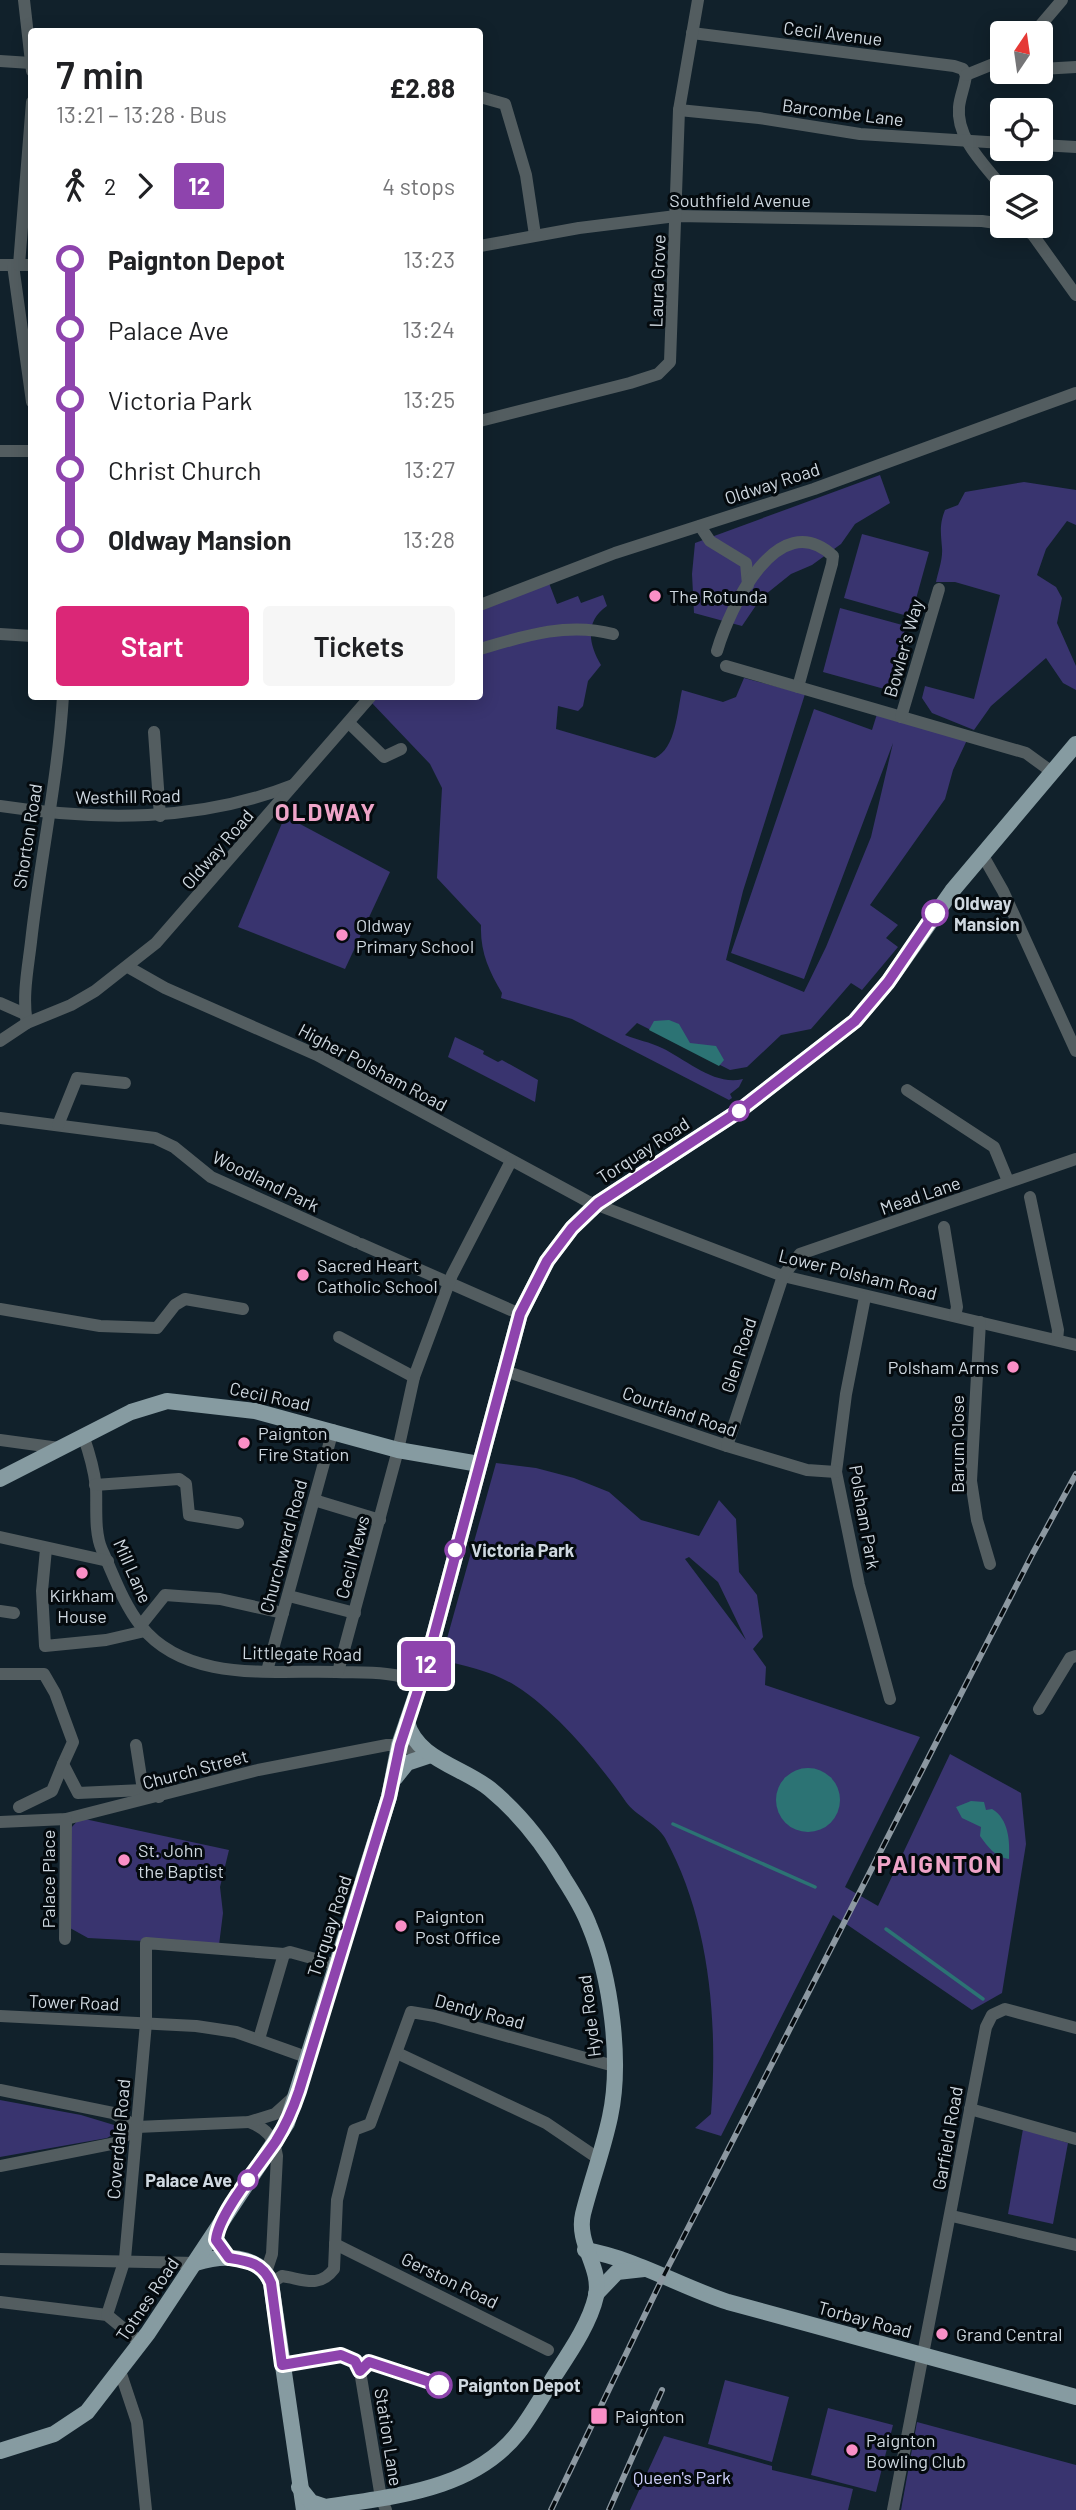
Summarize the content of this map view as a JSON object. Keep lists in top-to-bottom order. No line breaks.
{"streets":{"main road":["Torquay Road","Cecil Road","Hyde Road","Totnes Road","Torbay Road"],"street":["Cecil Avenue","Barcombe Lane","Southfield Avenue","Laura Grove","Oldway Road","Bowler's Way","Westhill Road","Shorton Road","Higher Polsham Road","Woodland Park","Mead Lane","Lower Polsham Road","Glen Road","Courtland Road","Barum Close","Polsham Park","Churchward Road","Cecil Mews","Mill Lane","Littlegate Road","Church Street","Palace Place","Tower Road","Dendy Road","Garfield Road","Coverdale Road","Gerston Road","Station Lane"]},"crossings":[["Cecil Avenue","Laura Grove"],["Barcombe Lane","Laura Grove"],["Southfield Avenue","Laura Grove"],["Oldway Road","Westhill Road"],["Oldway Road","Shorton Road"],["Oldway Road","Higher Polsham Road"],["Westhill Road","Shorton Road"],["Higher Polsham Road","Torquay Road"],["Higher Polsham Road","Lower Polsham Road"],["Higher Polsham Road","Cecil Mews"],["Torquay Road","Woodland Park"],["Torquay Road","Lower Polsham Road"],["Torquay Road","Cecil Road"],["Torquay Road","Courtland Road"],["Torquay Road","Littlegate Road"],["Torquay Road","Church Street"],["Torquay Road","Tower Road"],["Torquay Road","Hyde Road"],["Torquay Road","Totnes Road"],["Woodland Park","Cecil Mews"],["Mead Lane","Lower Polsham Road"],["Mead Lane","Glen Road"],["Lower Polsham Road","Glen Road"],["Lower Polsham Road","Barum Close"],["Lower Polsham Road","Polsham Park"],["Glen Road","Courtland Road"],["Cecil Road","Churchward Road"],["Cecil Road","Cecil Mews"],["Cecil Road","Mill Lane"],["Courtland Road","Polsham Park"],["Churchward Road","Littlegate Road"],["Cecil Mews","Littlegate Road"],["Mill Lane","Littlegate Road"],["Church Street","Palace Place"],["Church Street","Hyde Road"],["Tower Road","Coverdale Road"],["Dendy Road","Hyde Road"],["Dendy Road","Gerston Road"],["Hyde Road","Torbay Road"],["Garfield Road","Torbay Road"]],"districts":["OLDWAY","PAIGNTON"],"parks":["Queen's Park"],"places":{"other":["The Rotunda","Oldway Mansion","Oldway Primary School","Sacred Heart Catholic School","Polsham Arms","Paignton Fire Station","Victoria Park","Kirkham House","St. John the Baptist","Paignton Post Office","Palace Ave","Grand Central","Paignton Depot","Paignton Bowling Club"],"transit":["Paignton"]},"lines":["bus line 12"],"north":"top","page":{"on_map":"12","heading":["7 min","13:21 – 13:28 · Bus","£2.88"],"legs":["2","12","4 stops"],"list":[{"name":"Paignton Depot","value":"13:23"},{"name":"Palace Ave","value":"13:24"},{"name":"Victoria Park","value":"13:25"},{"name":"Christ Church","value":"13:27"},{"name":"Oldway Mansion","value":"13:28"}],"buttons":["Start","Tickets"]}}
